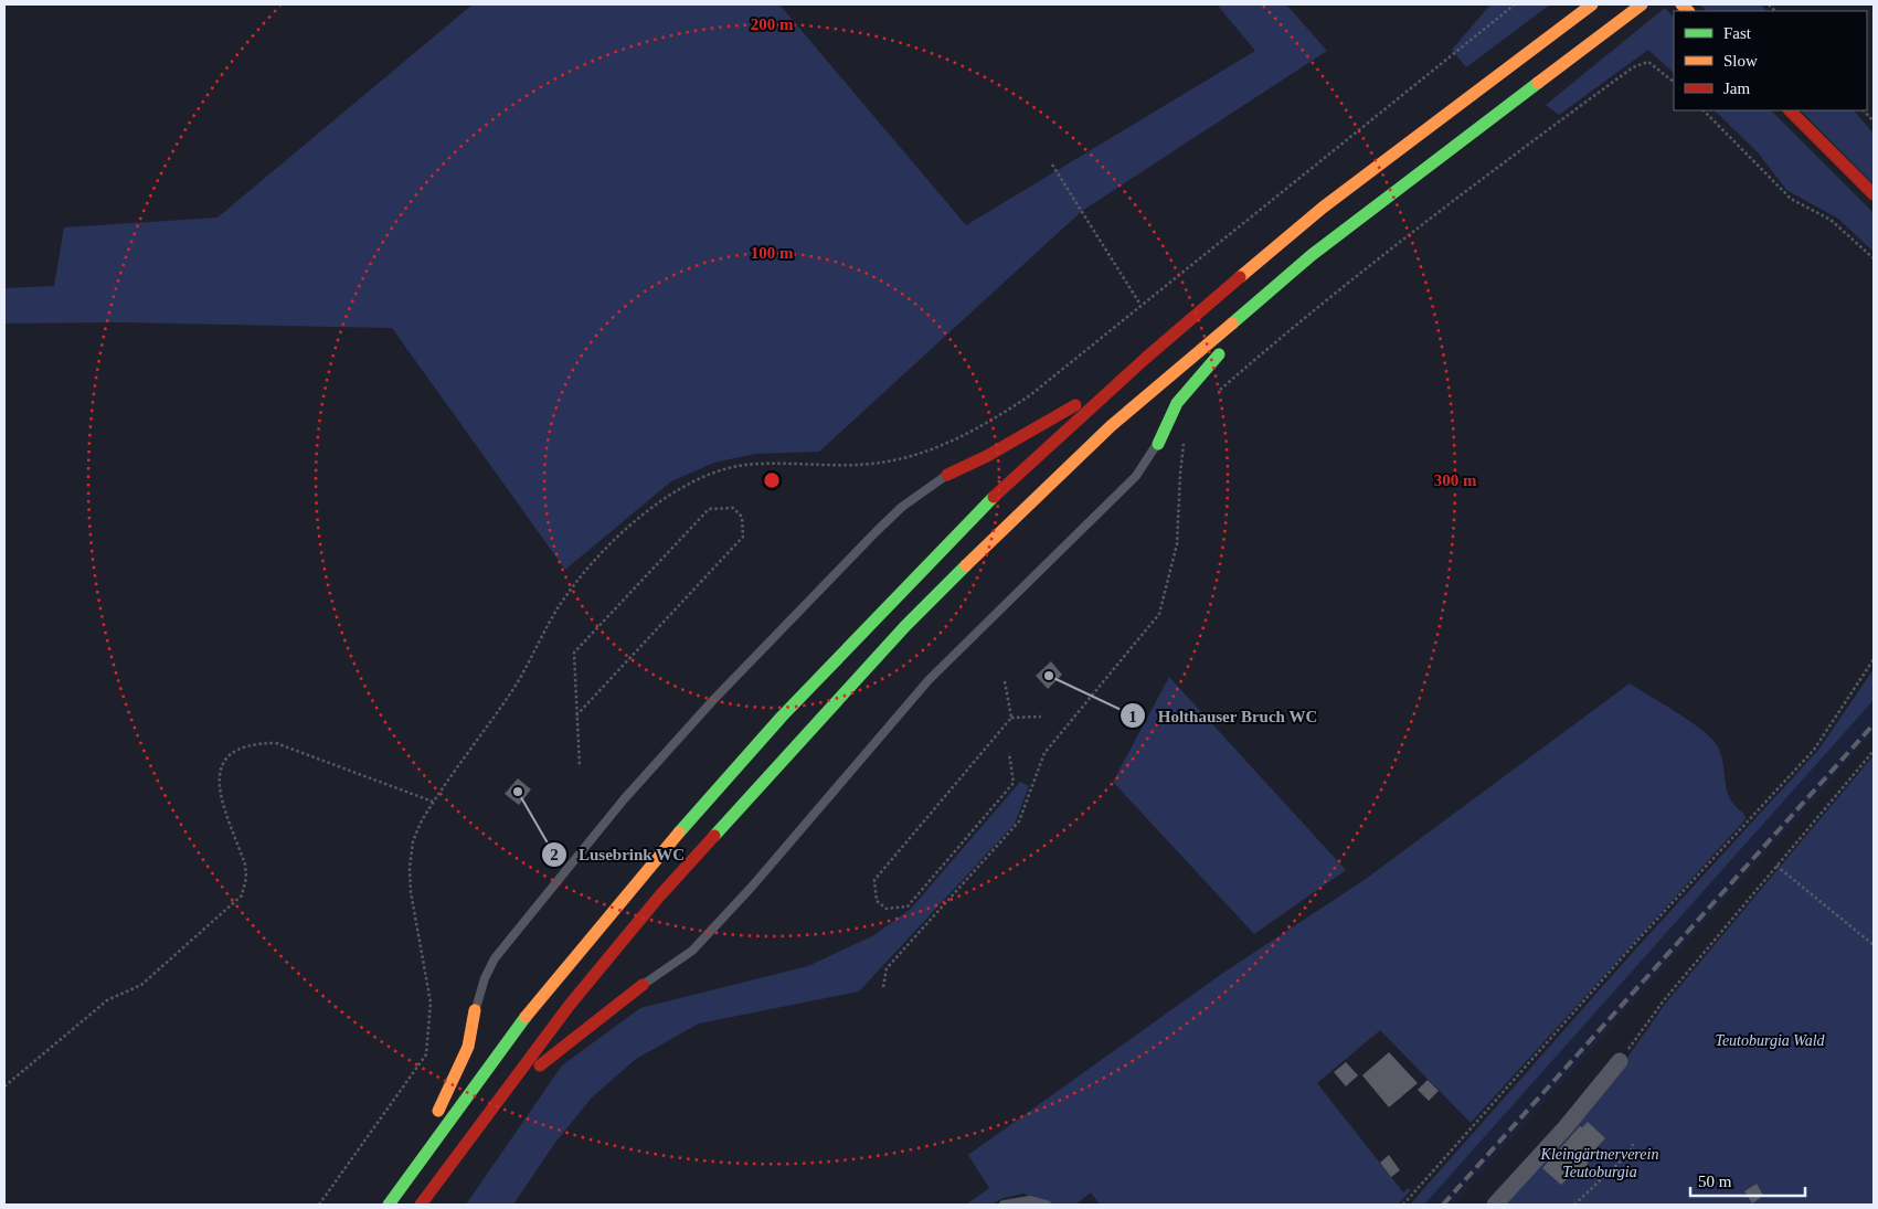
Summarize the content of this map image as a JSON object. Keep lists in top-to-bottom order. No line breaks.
{"parks":["Teutoburgia Wald","Kleingärtnerverein Teutoburgia"],"places":["Holthauser Bruch WC","Lusebrink WC"],"legend":["Fast","Slow","Jam"],"scale_bar":"50 m","rings":["200 m","100 m","300 m"]}
